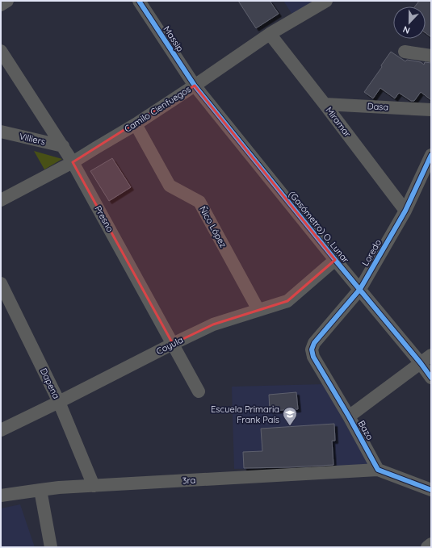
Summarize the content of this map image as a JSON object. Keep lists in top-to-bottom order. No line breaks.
{"streets":{"street":["Massip","Dasa","Camilo Cienfuegos","Miramar","Villiers","Presno","Ñico López","(Gasómetro) O. Lunar","Loredo","Coyula","Dapena","Bazo","3ra"]},"crossings":[["Massip","Camilo Cienfuegos"],["Massip","(Gasómetro) O. Lunar"],["Dasa","Miramar"],["Camilo Cienfuegos","Miramar"],["Camilo Cienfuegos","Presno"],["Camilo Cienfuegos","Ñico López"],["Camilo Cienfuegos","(Gasómetro) O. Lunar"],["Miramar","Loredo"],["Villiers","Presno"],["Presno","Coyula"],["Ñico López","Coyula"],["(Gasómetro) O. Lunar","Loredo"],["(Gasómetro) O. Lunar","Coyula"],["Loredo","Bazo"],["Coyula","Dapena"],["Dapena","3ra"],["Bazo","3ra"]],"places":{"school or university":["Escuela Primaria Frank País"]},"north":"bottom"}
